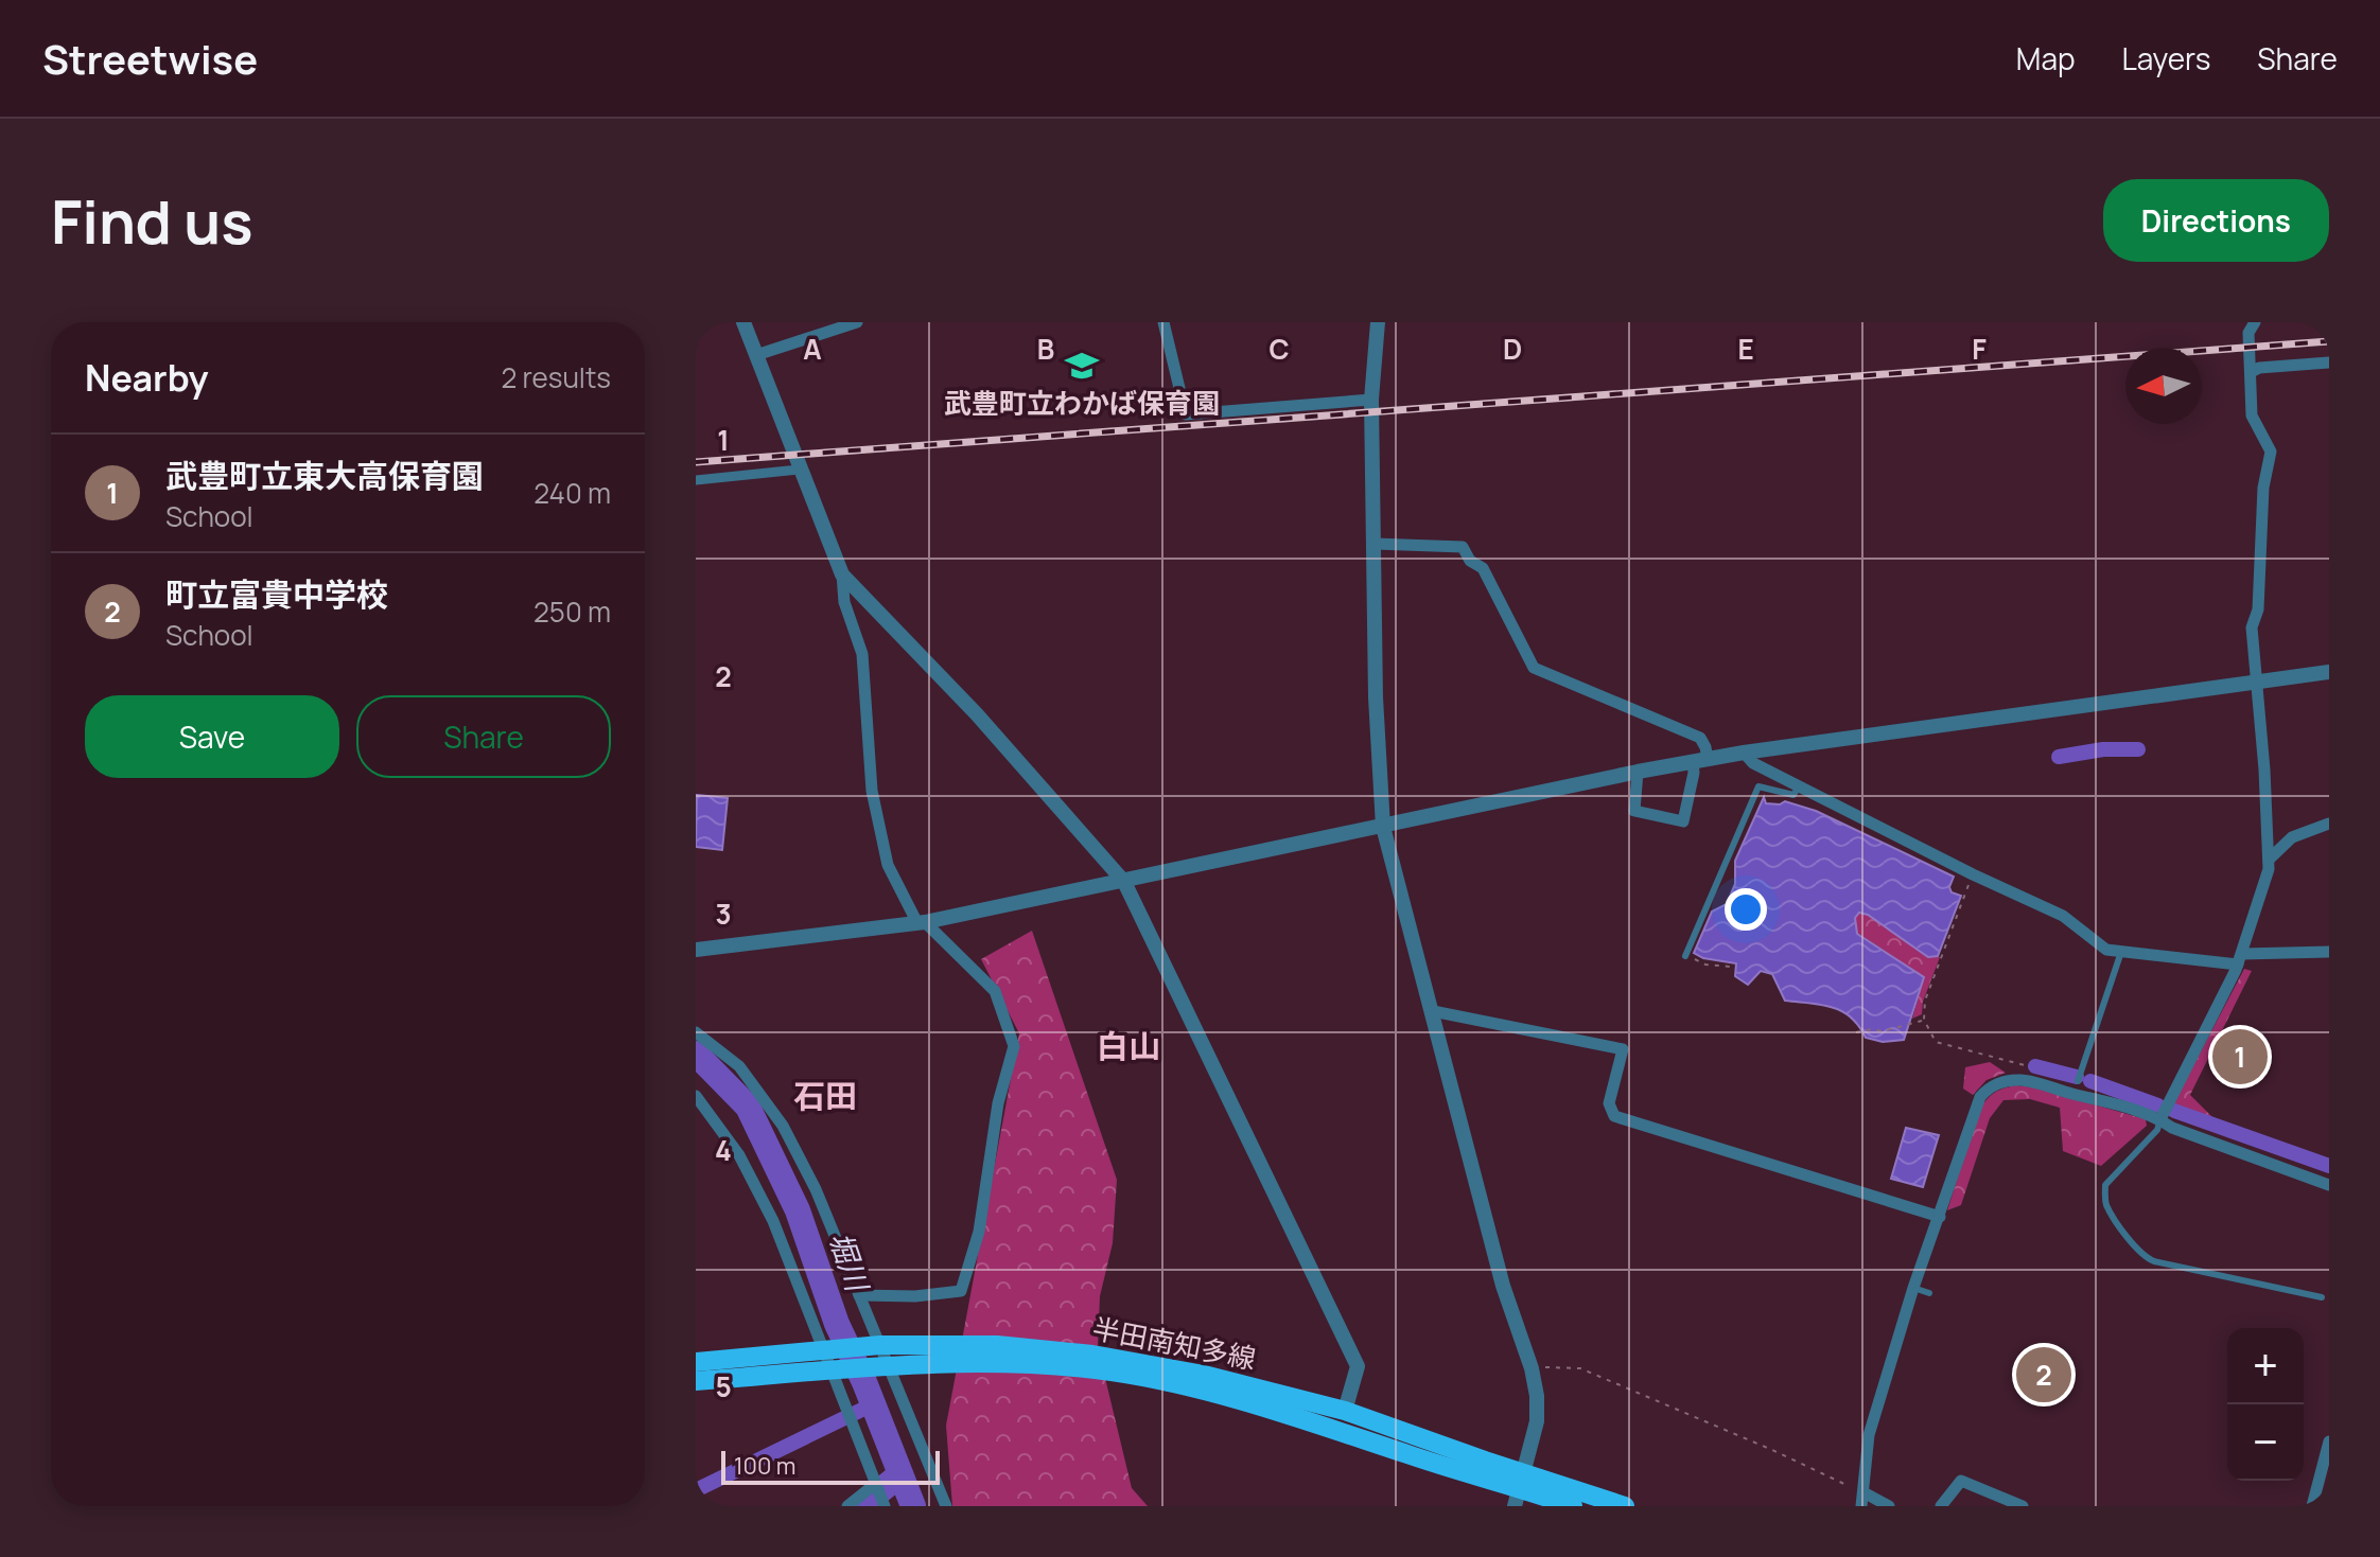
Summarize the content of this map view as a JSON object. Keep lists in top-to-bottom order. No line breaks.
{"streets":{"main road":["半田南知多線"]},"districts":["白山","石田"],"water":["堀川"],"places":{"school or university":["武豊町立わかば保育園"]},"scale_bar":"100 m","north":"left","page":{"header":"Streetwise","nav":["Map","Layers","Share"],"buttons":["Directions",["Save","Share"]],"title":"Find us","heading":["Nearby","2 results"],"list":[{"mark":"1","name":"武豊町立東大高保育園","note":"School","value":"240 m"},{"mark":"2","name":"町立富貴中学校","note":"School","value":"250 m"}],"pins":["1","2"],"map_buttons":["+","−"],"scale":"100 m"},"grid":{"columns":["A","B","C","D","E","F"],"rows":["1","2","3","4","5"]}}
